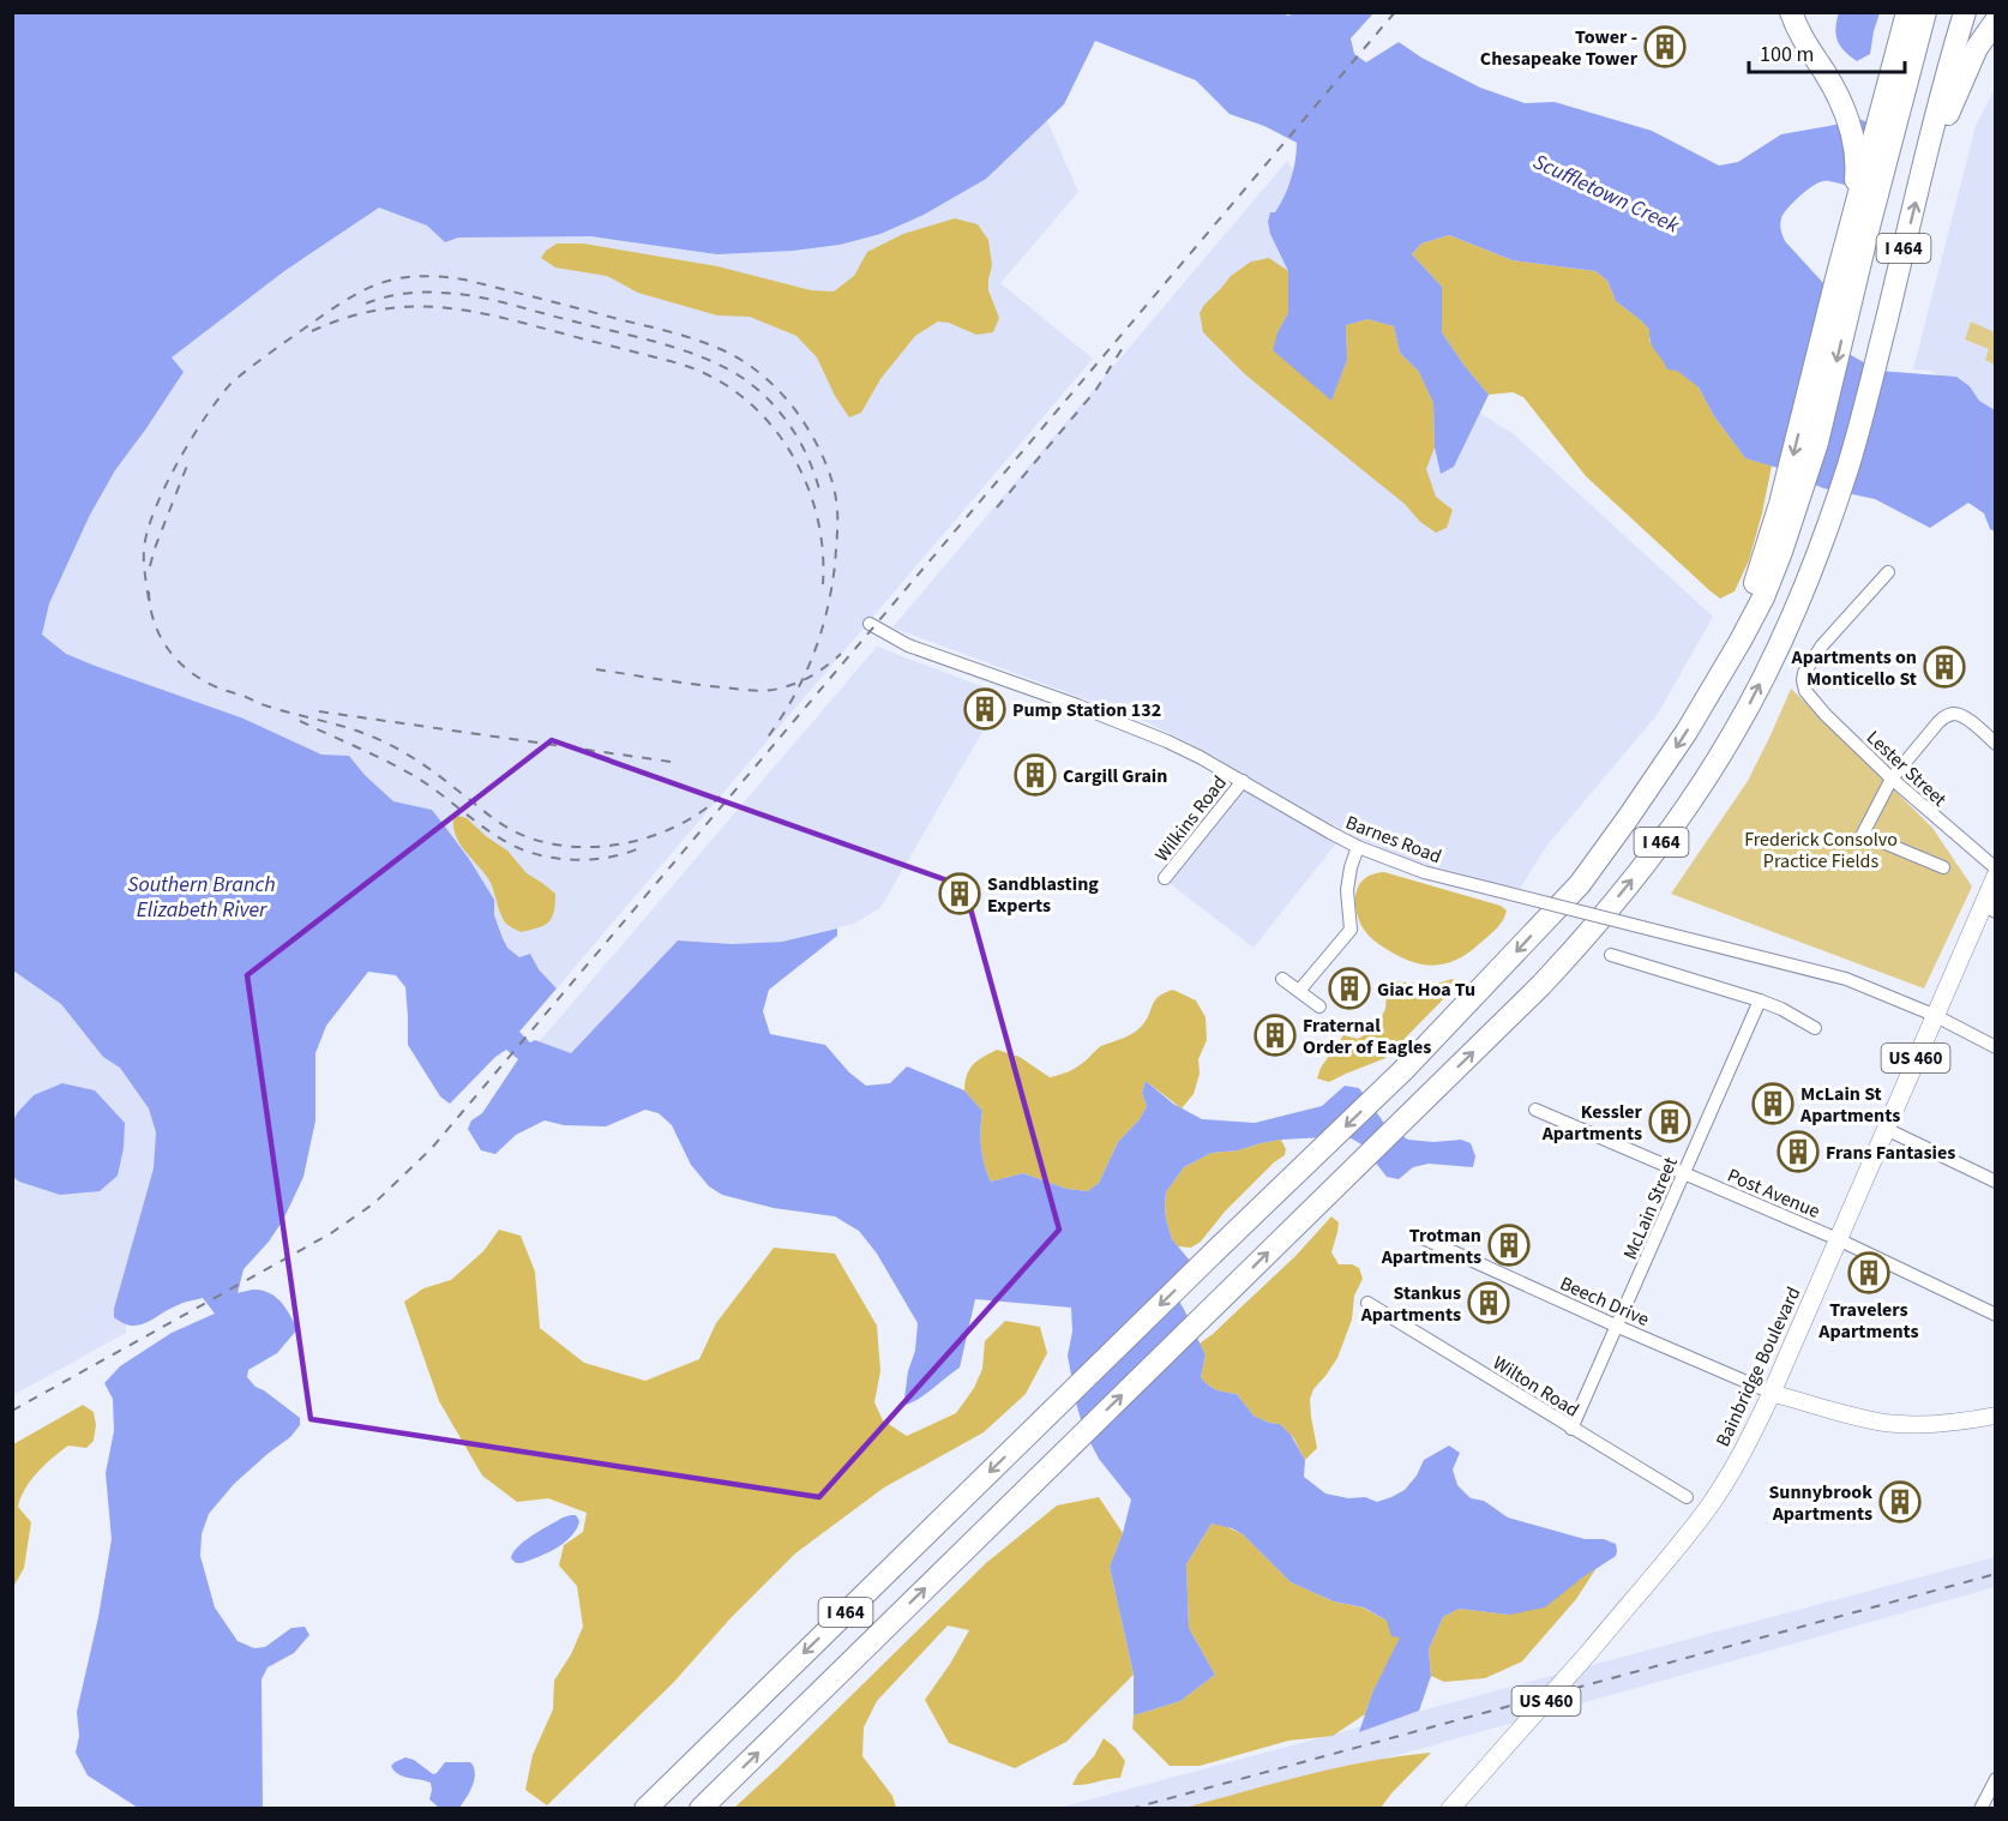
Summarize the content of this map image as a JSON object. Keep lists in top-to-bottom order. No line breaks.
{"streets":{"highway":["I 464"],"main road":["US 460","Bainbridge Boulevard"],"street":["Lester Street","Wilkins Road","Barnes Road","Post Avenue","McLain Street","Beech Drive","Wilton Road"]},"crossings":[["Wilkins Road","Barnes Road"],["Barnes Road","Bainbridge Boulevard"],["Post Avenue","McLain Street"],["Post Avenue","Bainbridge Boulevard"],["McLain Street","Beech Drive"],["McLain Street","Wilton Road"],["Beech Drive","Bainbridge Boulevard"]],"water":["Scuffletown Creek","Southern Branch Elizabeth River"],"parks":["Frederick Consolvo Practice Fields"],"places":{"building":["Tower - Chesapeake Tower","Apartments on Monticello St","Pump Station 132","Cargill Grain","Sandblasting Experts","Giac Hoa Tu","Fraternal Order of Eagles","McLain St Apartments","Kessler Apartments","Frans Fantasies","Trotman Apartments","Travelers Apartments","Stankus Apartments","Sunnybrook Apartments"]},"scale_bar":"100 m"}
